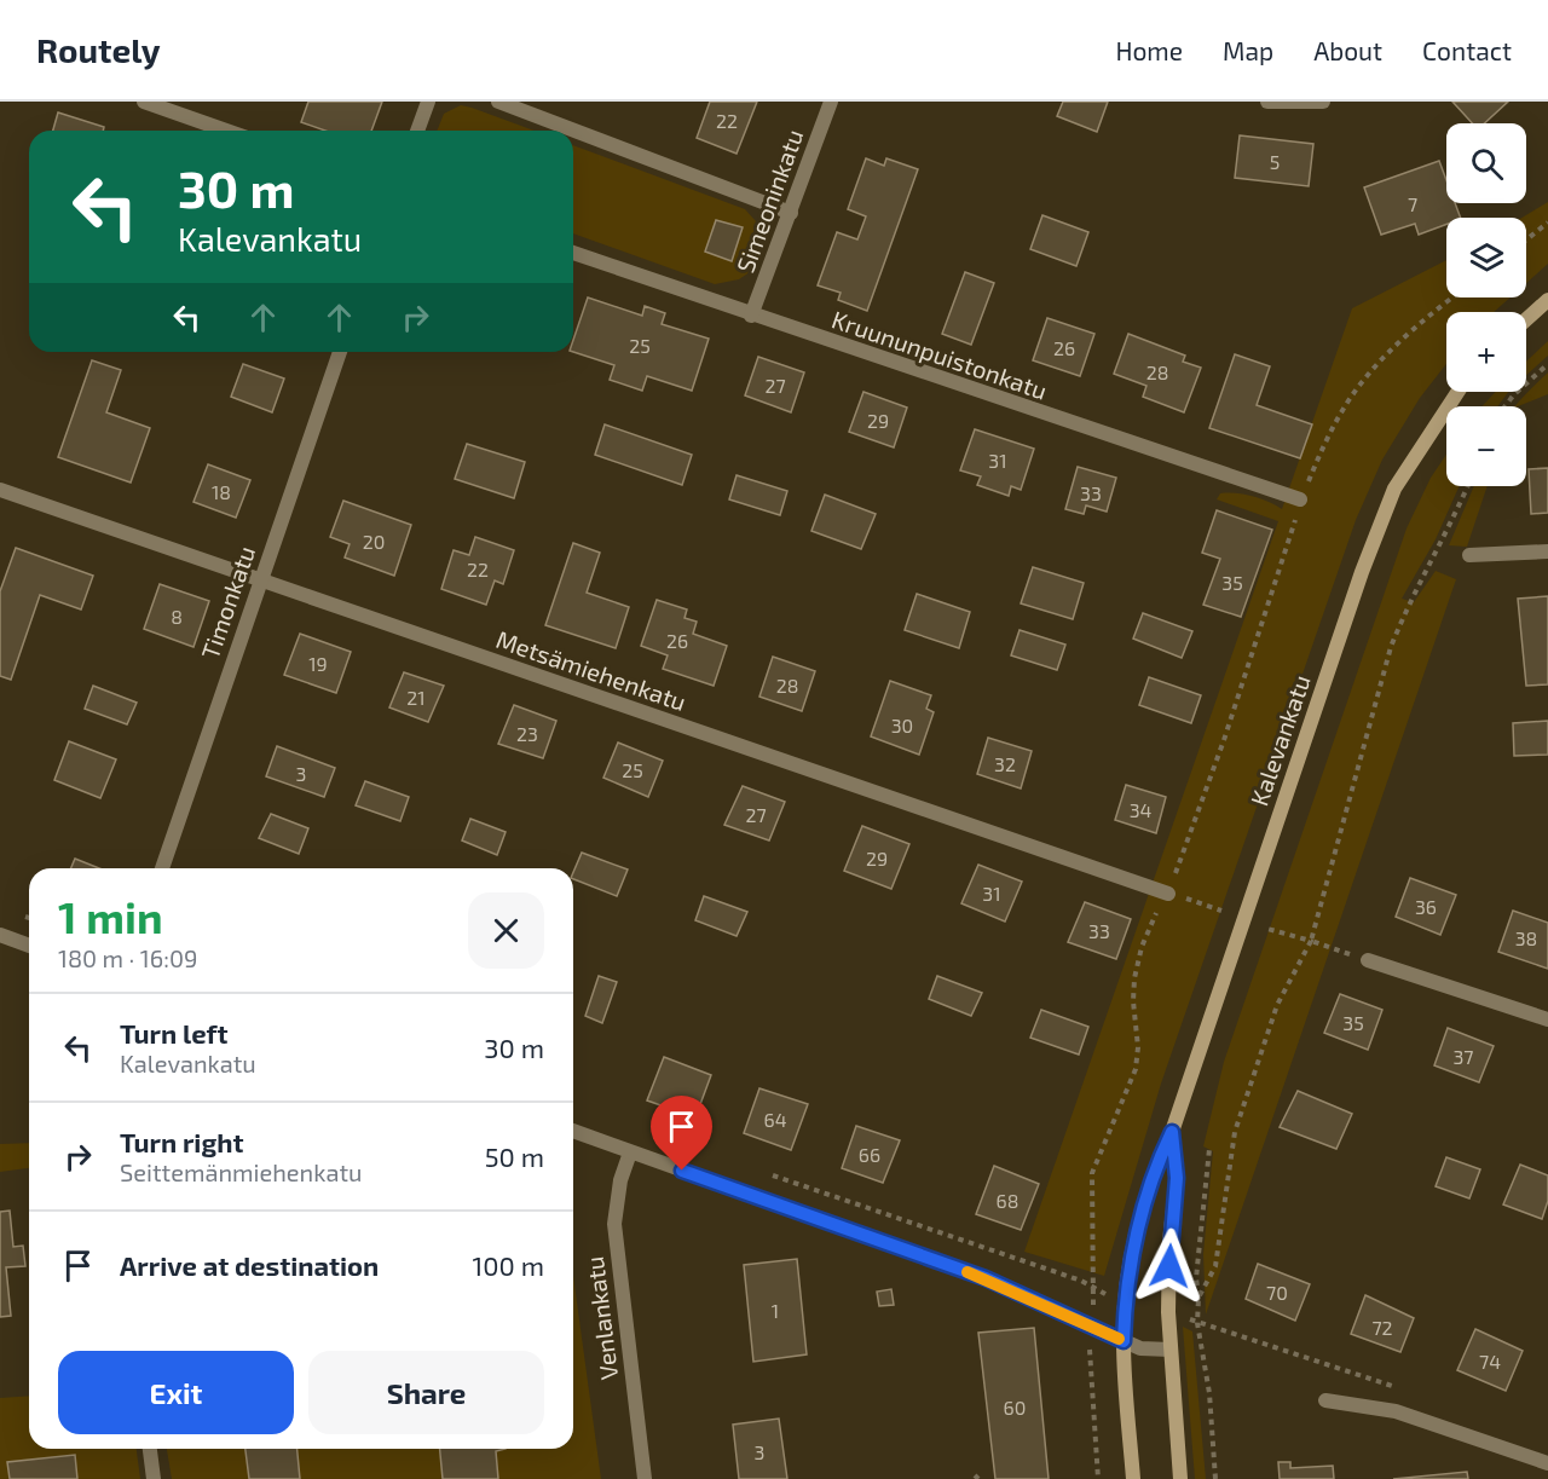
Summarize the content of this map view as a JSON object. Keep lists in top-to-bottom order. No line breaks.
{"streets":{"main road":["Kalevankatu"],"street":["Simeoninkatu","Kruununpuistonkatu","Timonkatu","Metsämiehenkatu","Venlankatu"]},"crossings":[["Simeoninkatu","Kruununpuistonkatu"],["Timonkatu","Metsämiehenkatu"]],"house_numbers":["22","5","7","25","26","28","27","29","31","18","33","20","22","35","8","26","19","28","21","30","23","32","25","3","34","27","29","31","36","33","38","35","37","64","66","68","70","1","72","74","60","3"],"page":{"header":"Routely","nav":["Home","Map","About","Contact"],"map_buttons":["+","−"],"turn":["30 m","Kalevankatu"],"heading":["1 min","180 m · 16:09"],"list":[{"name":"Turn left","note":"Kalevankatu","value":"30 m"},{"name":"Turn right","note":"Seittemänmiehenkatu","value":"50 m"},{"name":"Arrive at destination","value":"100 m"}],"buttons":["Exit","Share"]}}
